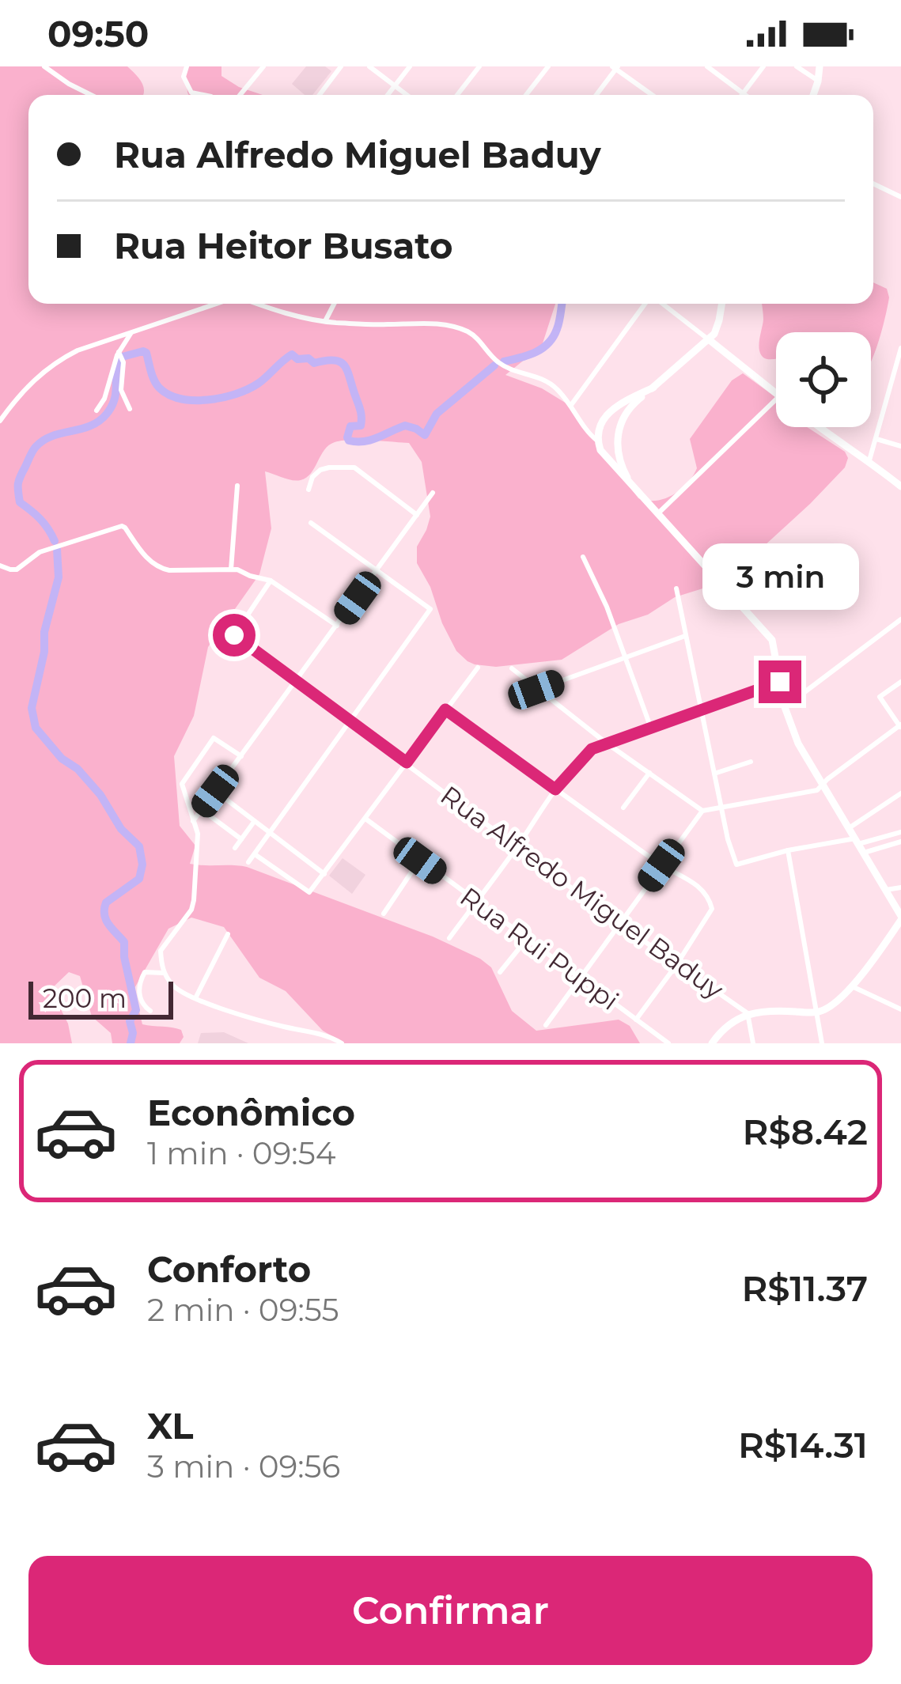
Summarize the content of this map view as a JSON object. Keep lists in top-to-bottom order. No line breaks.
{"streets":{"street":["Rua Alfredo Miguel Baduy","Rua Rui Puppi"]},"scale_bar":"200 m","page":{"status":"09:50","banner":["Rua Alfredo Miguel Baduy","Rua Heitor Busato"],"bubble":"3 min","scale":"200 m","list":[{"name":"Econômico","note":"1 min · 09:54","value":"R$8.42"},{"name":"Conforto","note":"2 min · 09:55","value":"R$11.37"},{"name":"XL","note":"3 min · 09:56","value":"R$14.31"}],"buttons":"Confirmar"}}
